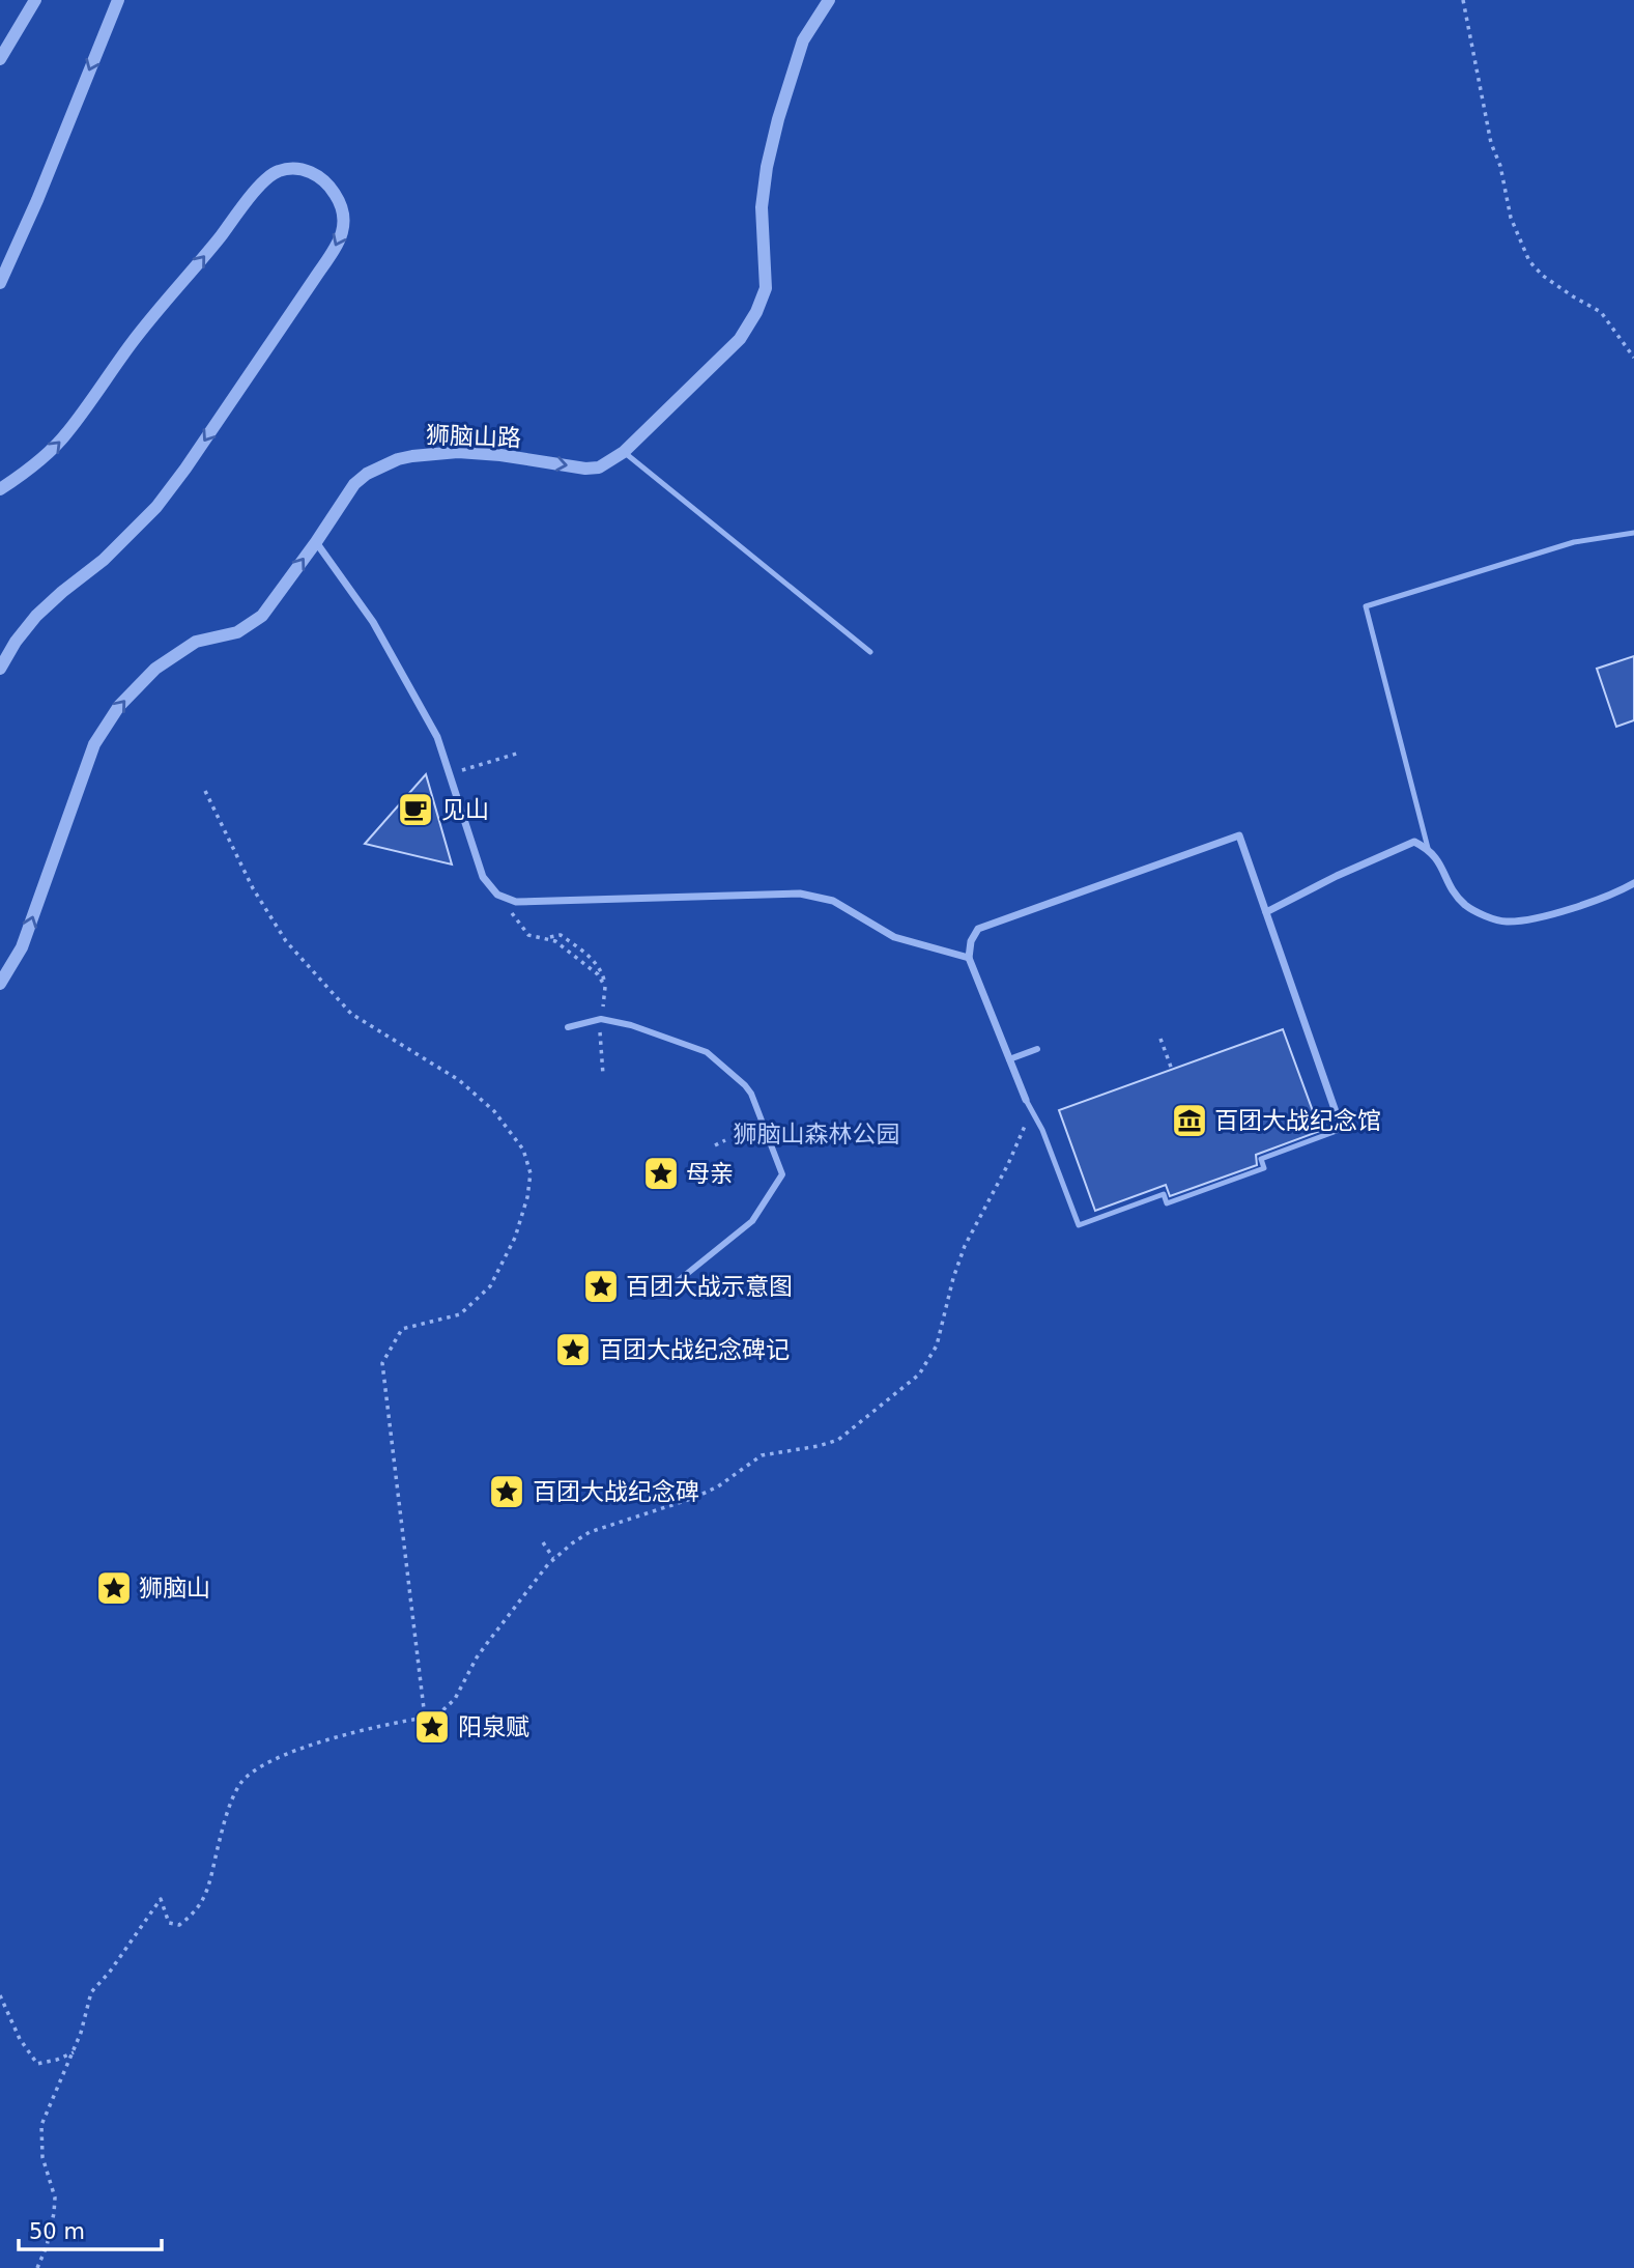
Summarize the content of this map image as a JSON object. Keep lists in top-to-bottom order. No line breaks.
{"streets":{"street":["狮脑山路"]},"one_way":["狮脑山路"],"parks":["狮脑山森林公园"],"places":{"cafe":["见山"],"museum":["百团大战纪念馆"],"place":["母亲","百团大战示意图","百团大战纪念碑记","百团大战纪念碑","狮脑山","阳泉赋"]},"scale_bar":"50 m"}
